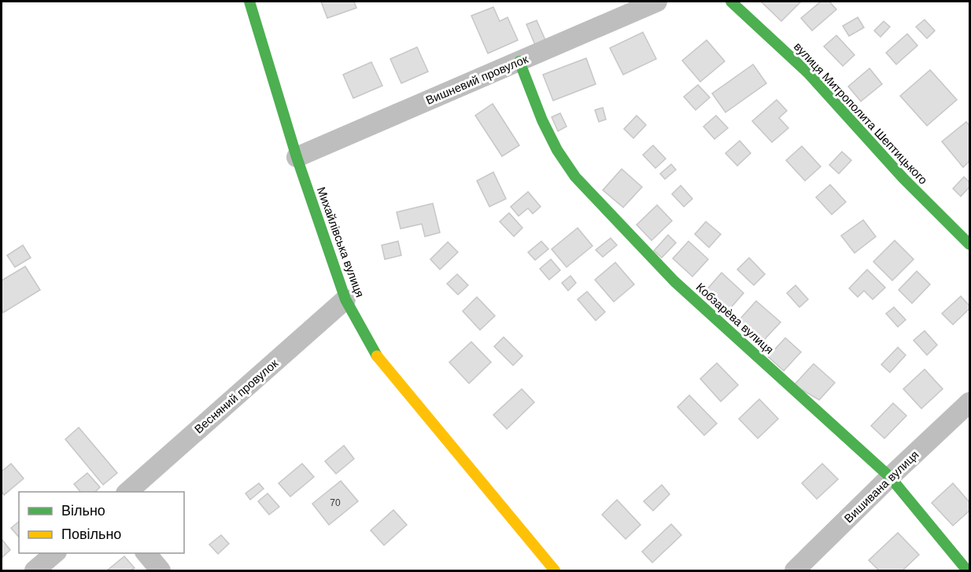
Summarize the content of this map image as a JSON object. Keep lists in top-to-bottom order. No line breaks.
{"streets":{"street":["Вишневий провулок","вулиця Митрополита Шептицького","Михайлівська вулиця","Кобзарèва вулиця","Весняний провулок","Вишивана вулиця"]},"crossings":[["Вишневий провулок","Михайлівська вулиця"],["Вишневий провулок","Кобзарèва вулиця"],["Михайлівська вулиця","Весняний провулок"],["Кобзарèва вулиця","Вишивана вулиця"]],"house_numbers":["70"],"legend":["Вільно","Повільно"]}
